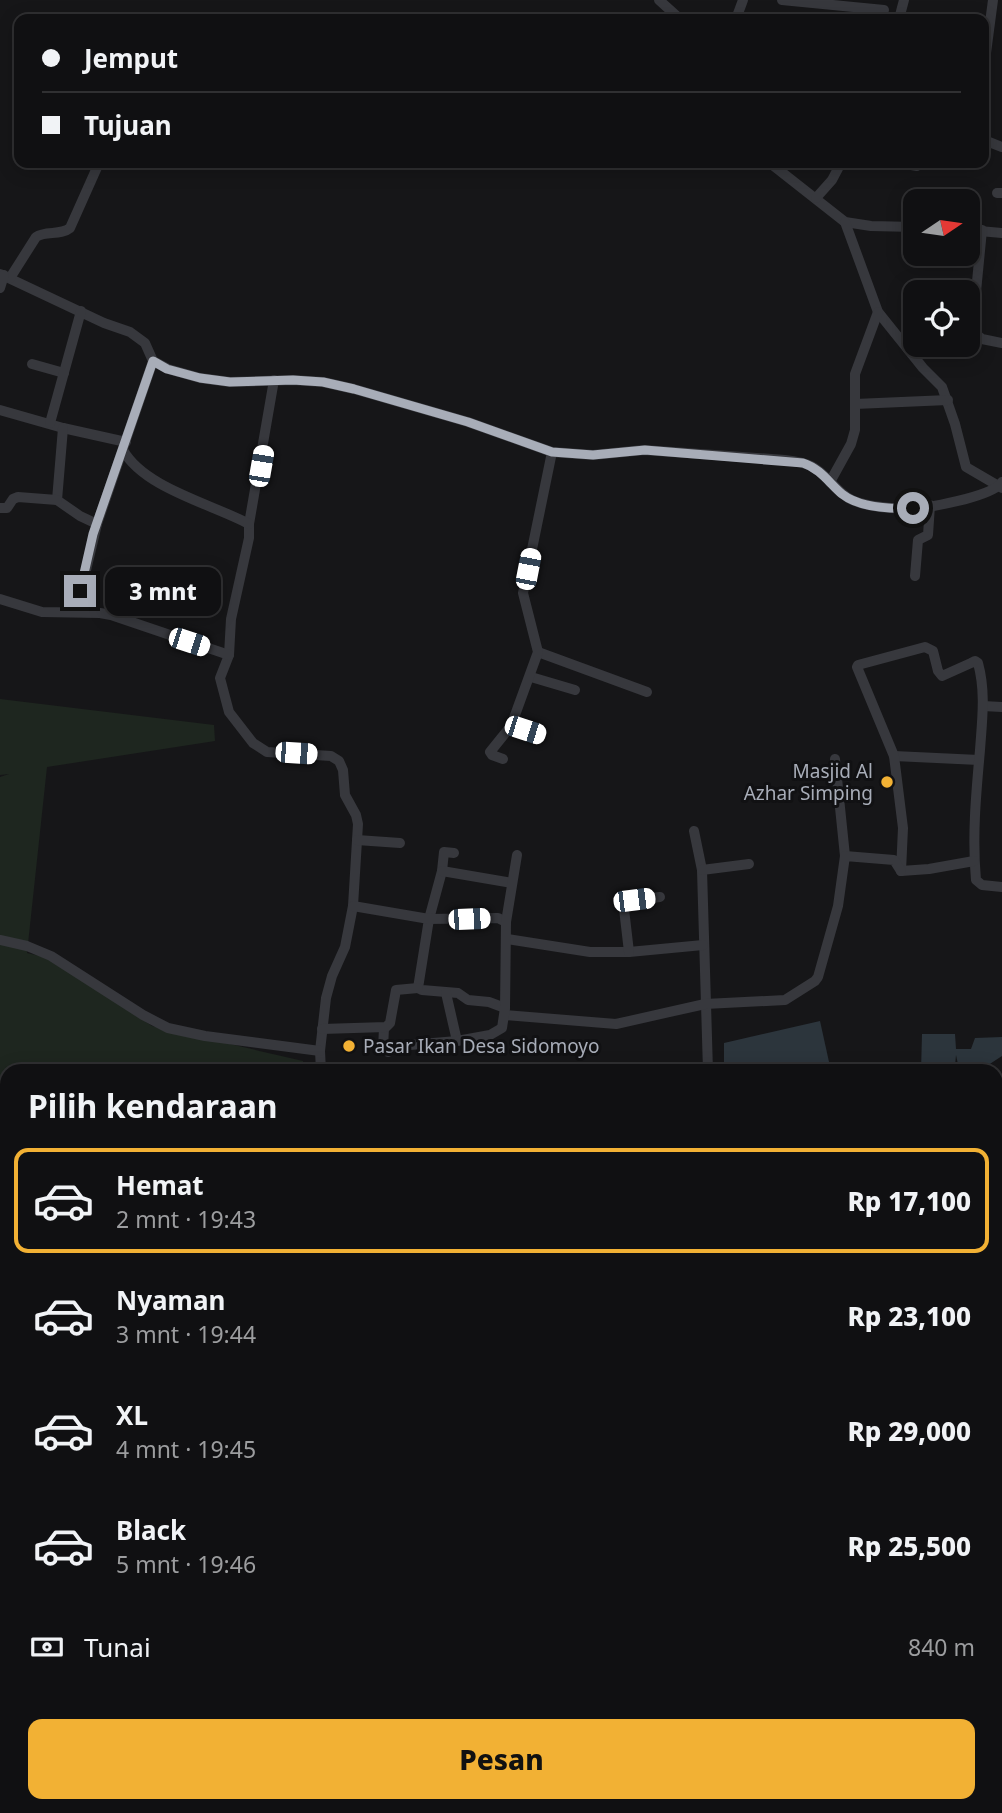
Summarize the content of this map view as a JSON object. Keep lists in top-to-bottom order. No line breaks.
{"places":["Masjid Al Azhar Simping","Pasar Ikan Desa Sidomoyo"],"north":"right","page":{"banner":["Jemput","Tujuan"],"bubble":"3 mnt","heading":"Pilih kendaraan","list":[{"name":"Hemat","note":"2 mnt · 19:43","value":"Rp 17,100"},{"name":"Nyaman","note":"3 mnt · 19:44","value":"Rp 23,100"},{"name":"XL","note":"4 mnt · 19:45","value":"Rp 29,000"},{"name":"Black","note":"5 mnt · 19:46","value":"Rp 25,500"}],"pay":["Tunai","840 m"],"buttons":"Pesan"}}
